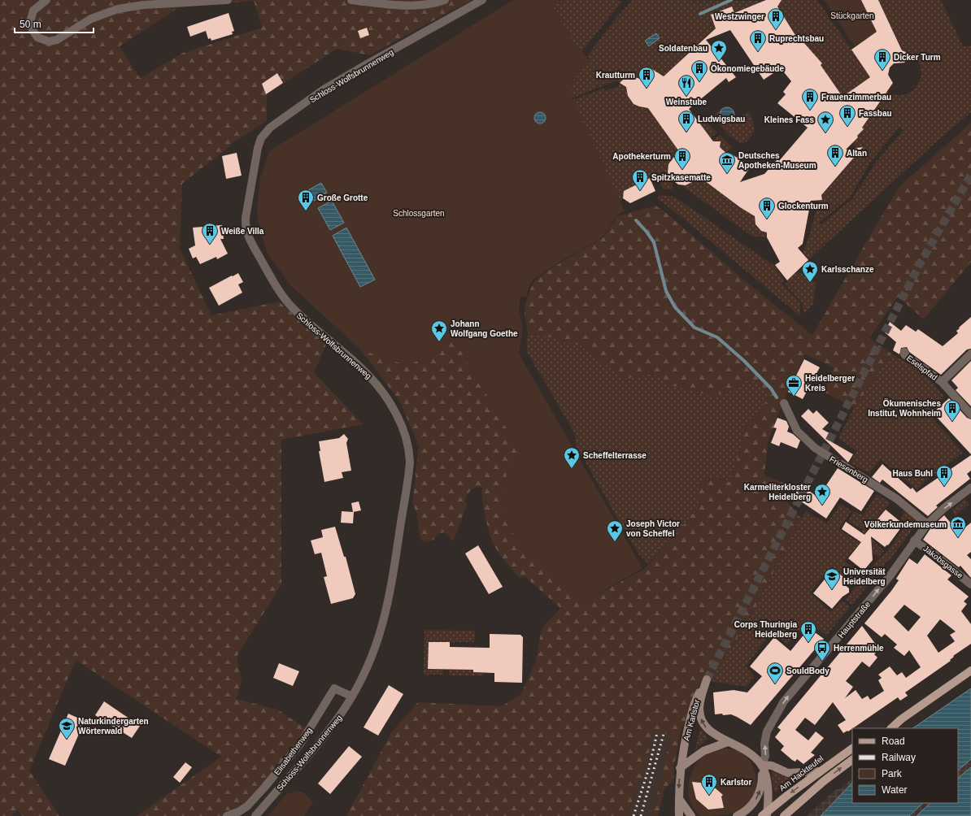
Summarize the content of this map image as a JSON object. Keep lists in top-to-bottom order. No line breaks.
{"streets":{"main road":["Am Karlstor","Am Hackteufel"],"street":["Schloss-Wolfsbrunnenweg","Eselspfad","Friesenberg","Jakobsgasse","Hauptstraße","Elisabethenweg"]},"crossings":[["Schloss-Wolfsbrunnenweg","Elisabethenweg"],["Friesenberg","Hauptstraße"],["Jakobsgasse","Hauptstraße"],["Hauptstraße","Am Karlstor"]],"one_way":["Hauptstraße"],"parks":["Stückgarten","Schlossgarten"],"places":{"building":["Westzwinger","Ruprechtsbau","Dicker Turm","Ökonomiegebäude","Krautturm","Frauenzimmerbau","Fassbau","Ludwigsbau","Altan","Apothekerturm","Spitzkasematte","Große Grotte","Glockenturm","Weiße Villa","Ökumenisches Institut, Wohnheim","Haus Buhl","Corps Thuringia Heidelberg","Karlstor"],"place":["Soldatenbau","Kleines Fass","Karlsschanze","Johann Wolfgang Goethe","Scheffelterrasse","Karmeliterkloster Heidelberg","Joseph Victor von Scheffel"],"restaurant":["Weinstube"],"museum":["Deutsches Apotheken-Museum","Völkerkundemuseum"],"office":["Heidelberger Kreis"],"school or university":["Universität Heidelberg","Naturkindergarten Wörterwald"],"bus stop":["Herrenmühle"],"sports":["SouldBody"]},"legend":["Road","Railway","Park","Water"],"scale_bar":"50 m"}
